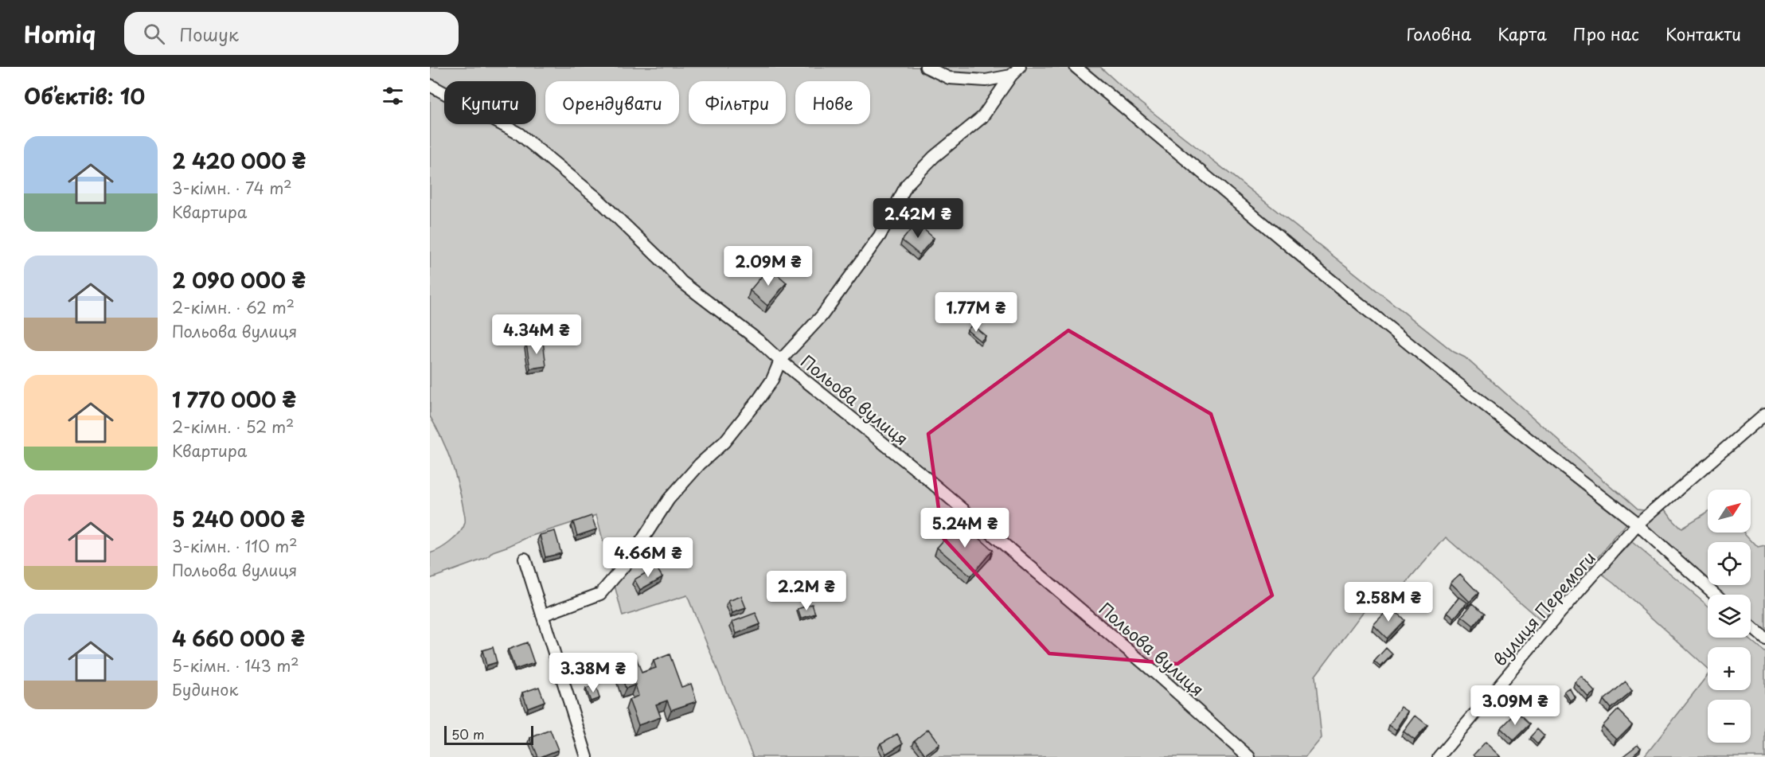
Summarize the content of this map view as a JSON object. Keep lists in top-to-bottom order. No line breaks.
{"streets":{"street":["Польова вулиця","вулиця Перемоги"]},"scale_bar":"50 m","north":"top right","page":{"header":"Homiq","search":"Пошук","nav":["Головна","Карта","Про нас","Контакти"],"heading":"Об’єктів: 10","chip":["Купити","Орендувати","Фільтри","Нове"],"list":[{"name":"2 420 000 ₴","note":"3-кімн. · 74 m² · Квартира"},{"name":"2 090 000 ₴","note":"2-кімн. · 62 m² · Польова вулиця"},{"name":"1 770 000 ₴","note":"2-кімн. · 52 m² · Квартира"},{"name":"5 240 000 ₴","note":"3-кімн. · 110 m² · Польова вулиця"},{"name":"4 660 000 ₴","note":"5-кімн. · 143 m² · Будинок"}],"price":["2.42M ₴","2.09M ₴","1.77M ₴","4.34M ₴","5.24M ₴","4.66M ₴","2.2M ₴","2.58M ₴","3.38M ₴","3.09M ₴"],"map_buttons":["+","−"],"scale":"50 m"}}
